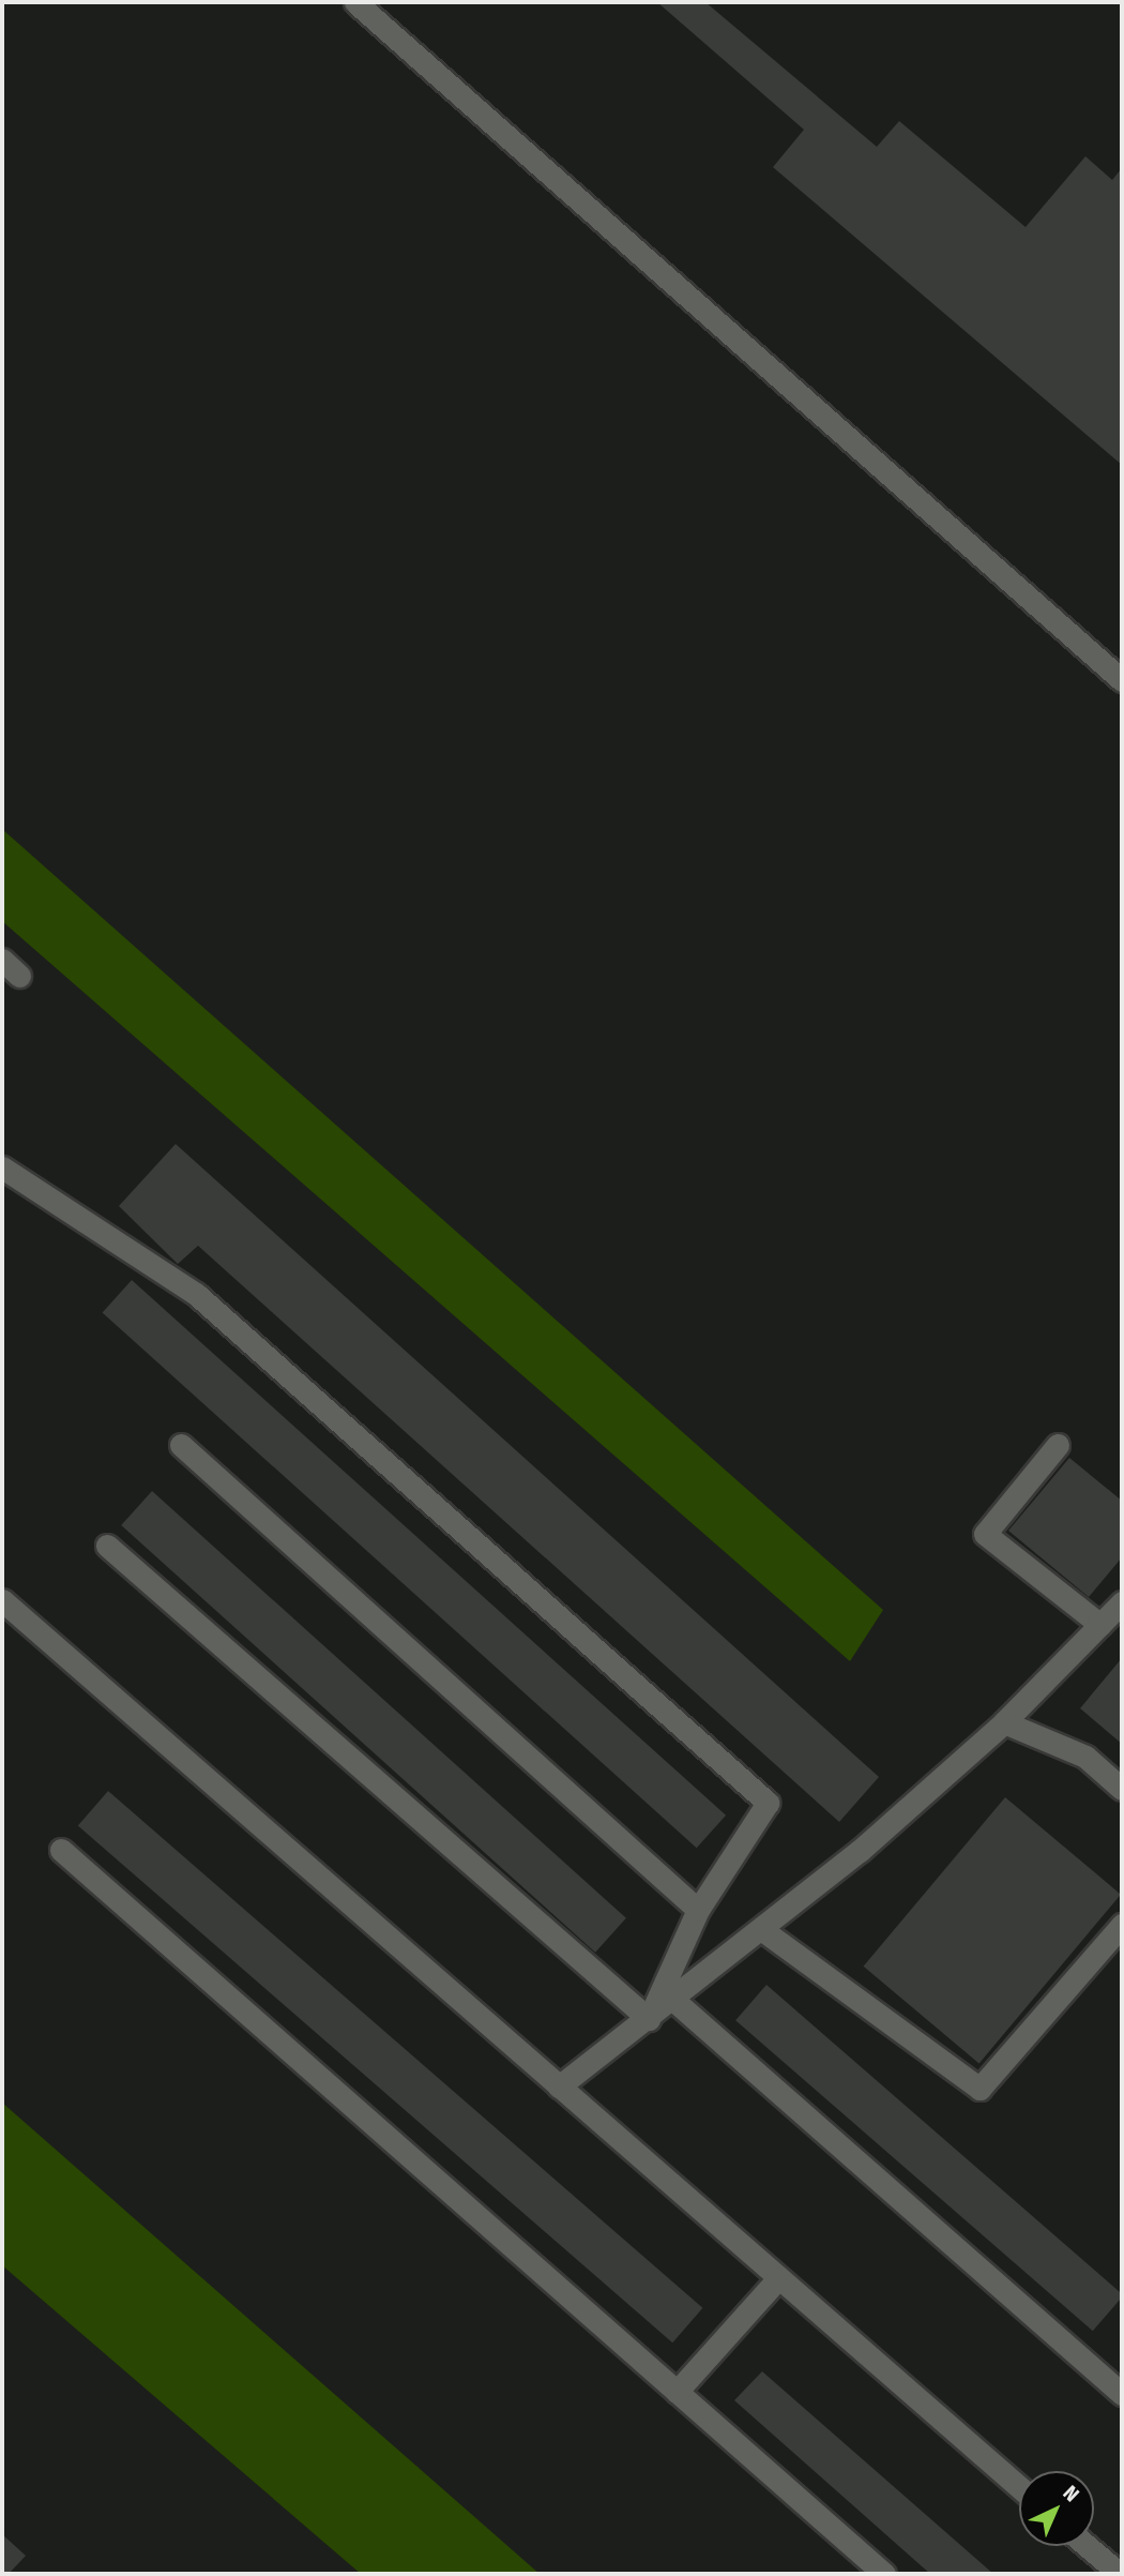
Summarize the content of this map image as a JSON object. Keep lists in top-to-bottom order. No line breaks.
{"north":"top right"}
